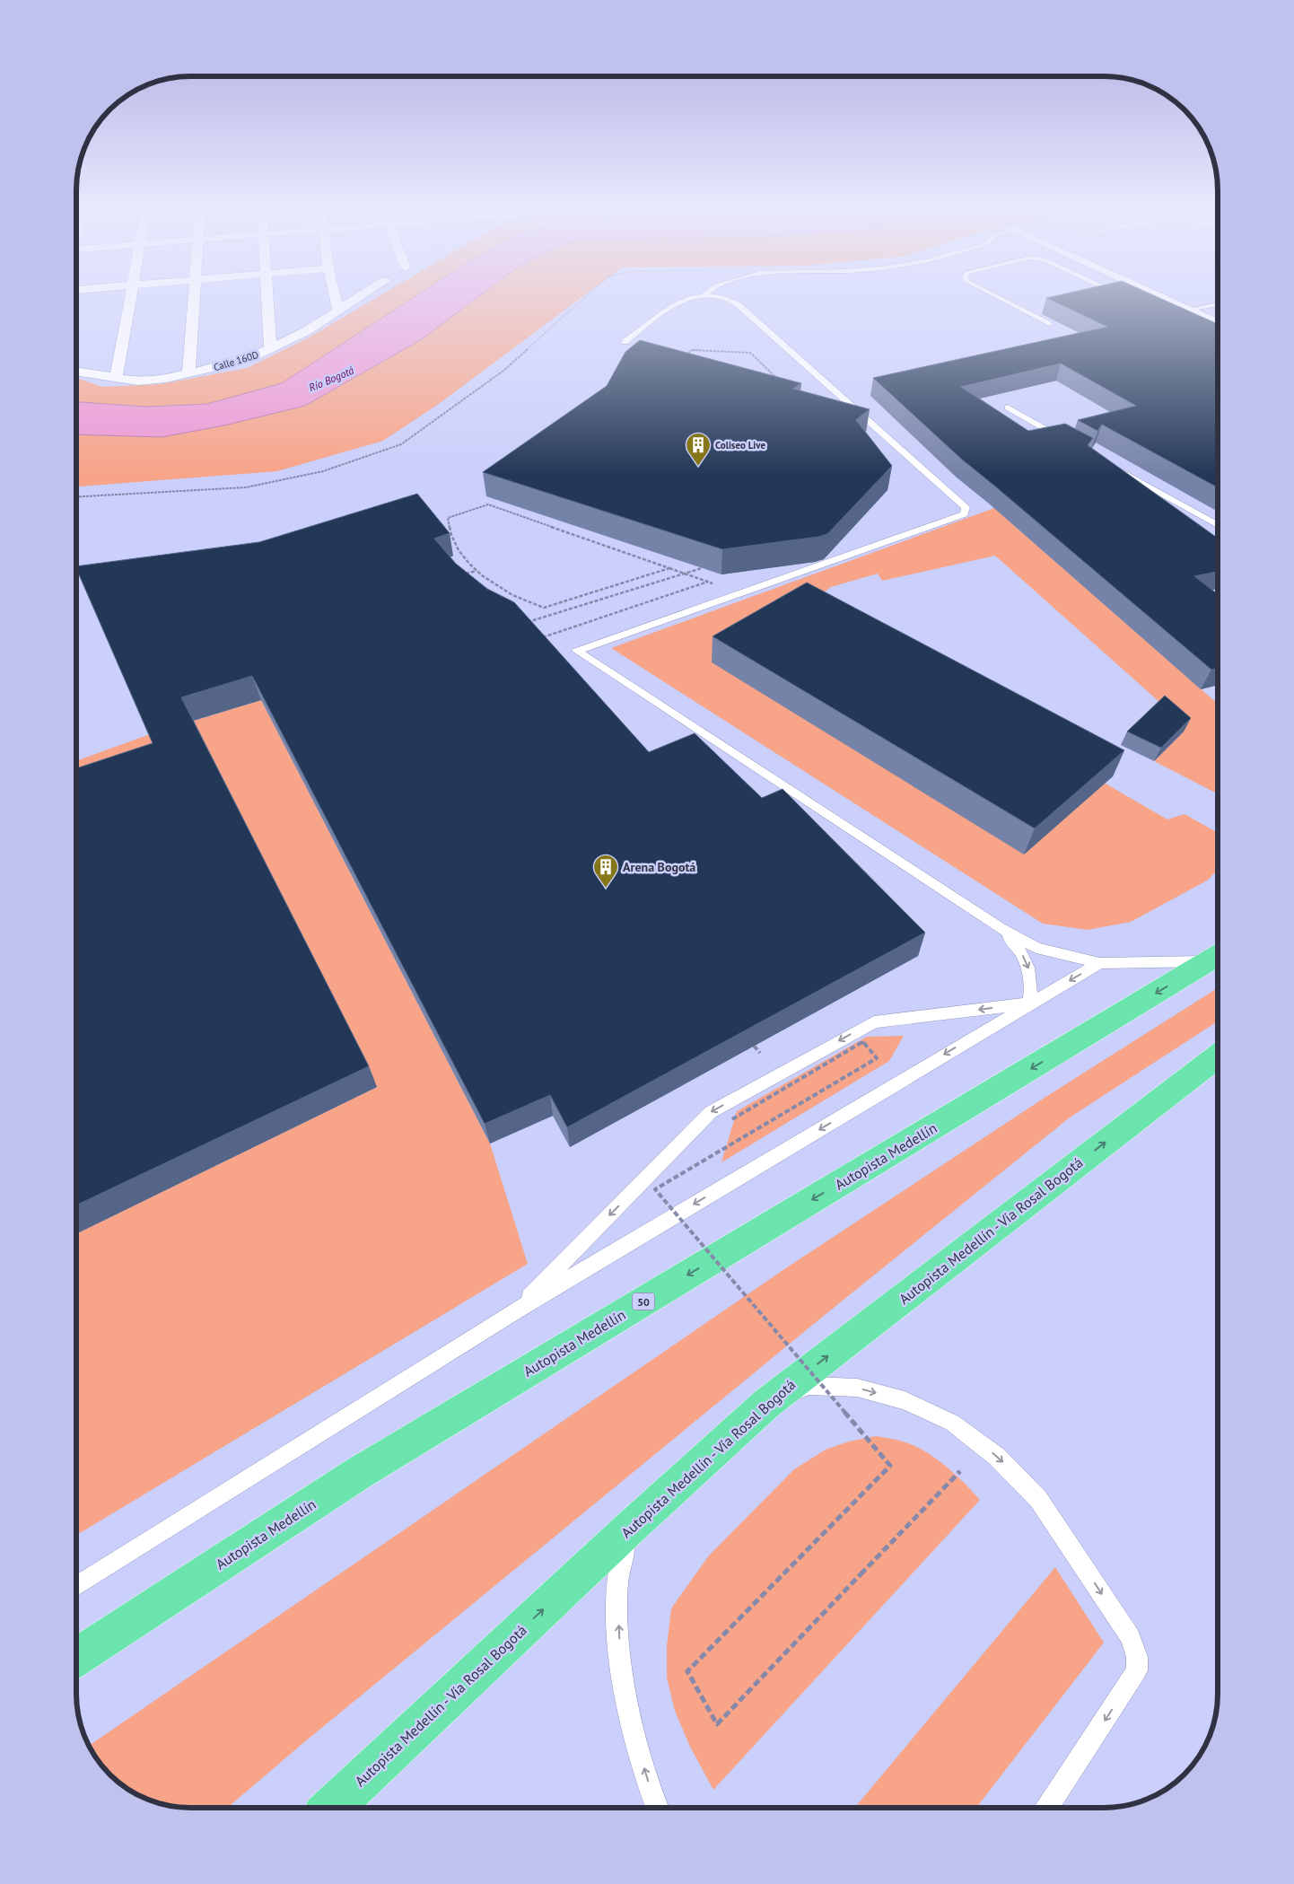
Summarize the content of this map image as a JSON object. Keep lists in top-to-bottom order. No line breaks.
{"streets":{"highway":["Autopista Medellín","Autopista Medellín - Vía Rosal Bogotá","50"],"street":["Calle 160D"]},"one_way":["Autopista Medellín","Autopista Medellín - Vía Rosal Bogotá"],"water":["Río Bogotá"],"places":{"building":["Coliseo Live","Arena Bogotá"]}}
